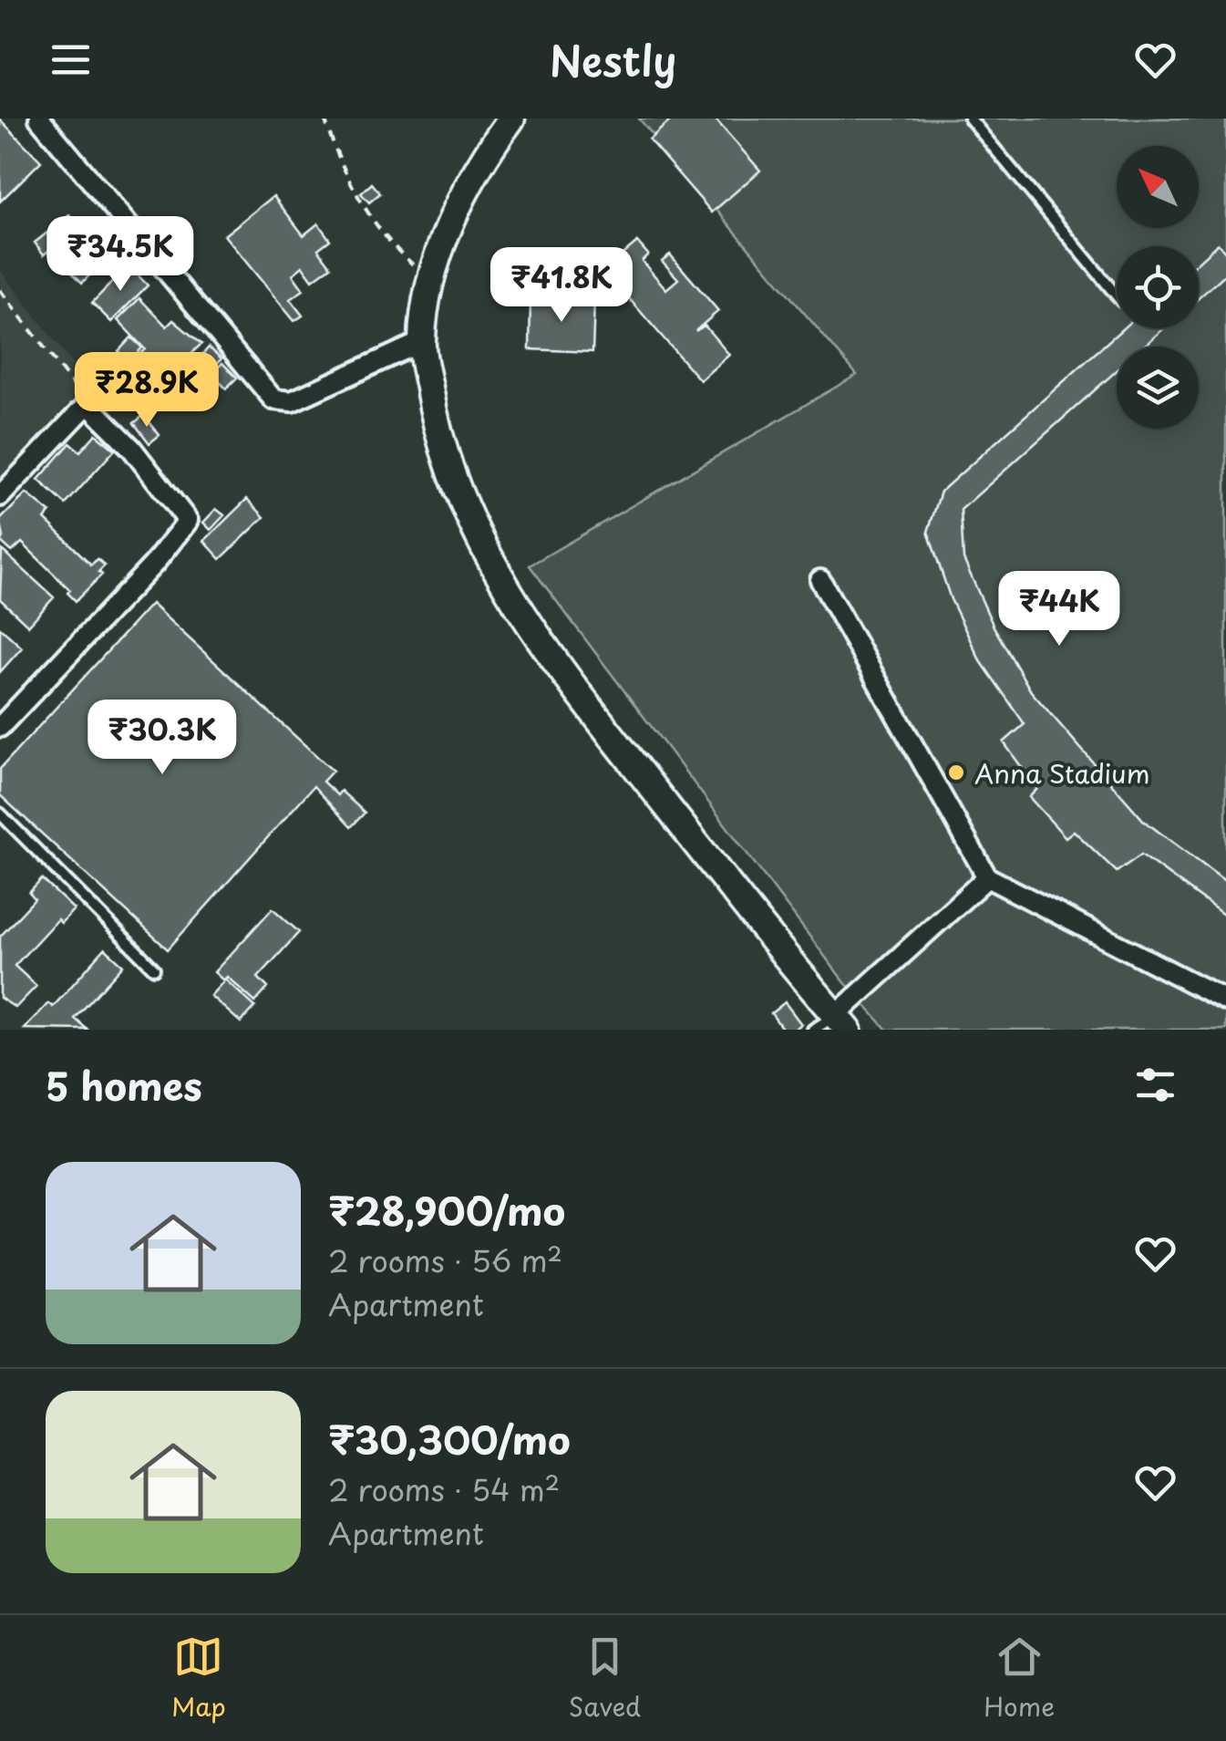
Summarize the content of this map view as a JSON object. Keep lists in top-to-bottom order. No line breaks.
{"places":["Anna Stadium"],"north":"top left","page":{"header":"Nestly","price":["₹34.5K","₹41.8K","₹28.9K","₹44K","₹30.3K"],"heading":"5 homes","list":[{"name":"₹28,900/mo","note":"2 rooms · 56 m² · Apartment"},{"name":"₹30,300/mo","note":"2 rooms · 54 m² · Apartment"}],"tabs":["Map","Saved","Home"]}}
